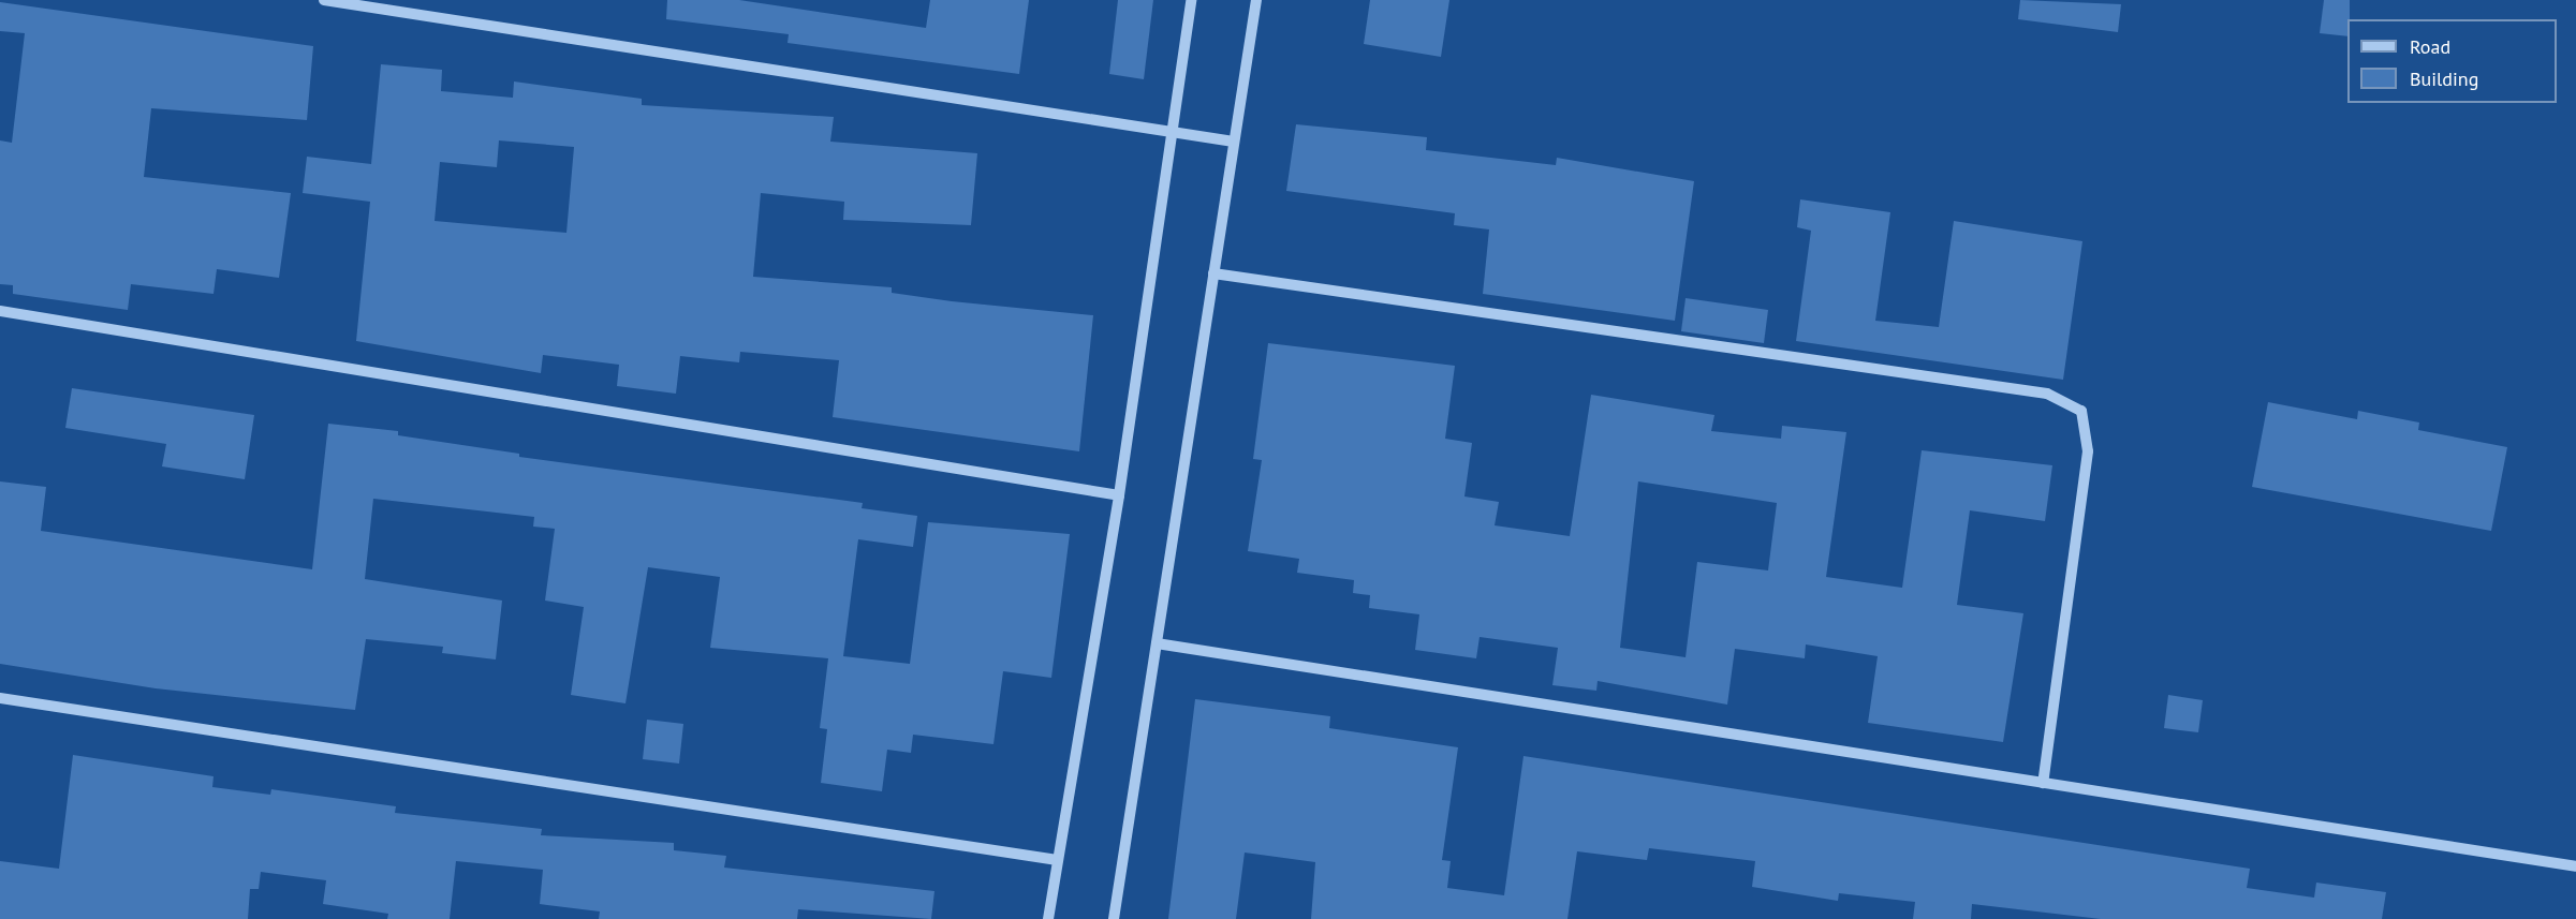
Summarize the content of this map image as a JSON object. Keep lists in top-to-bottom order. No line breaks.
{"legend":["Road","Building"]}
